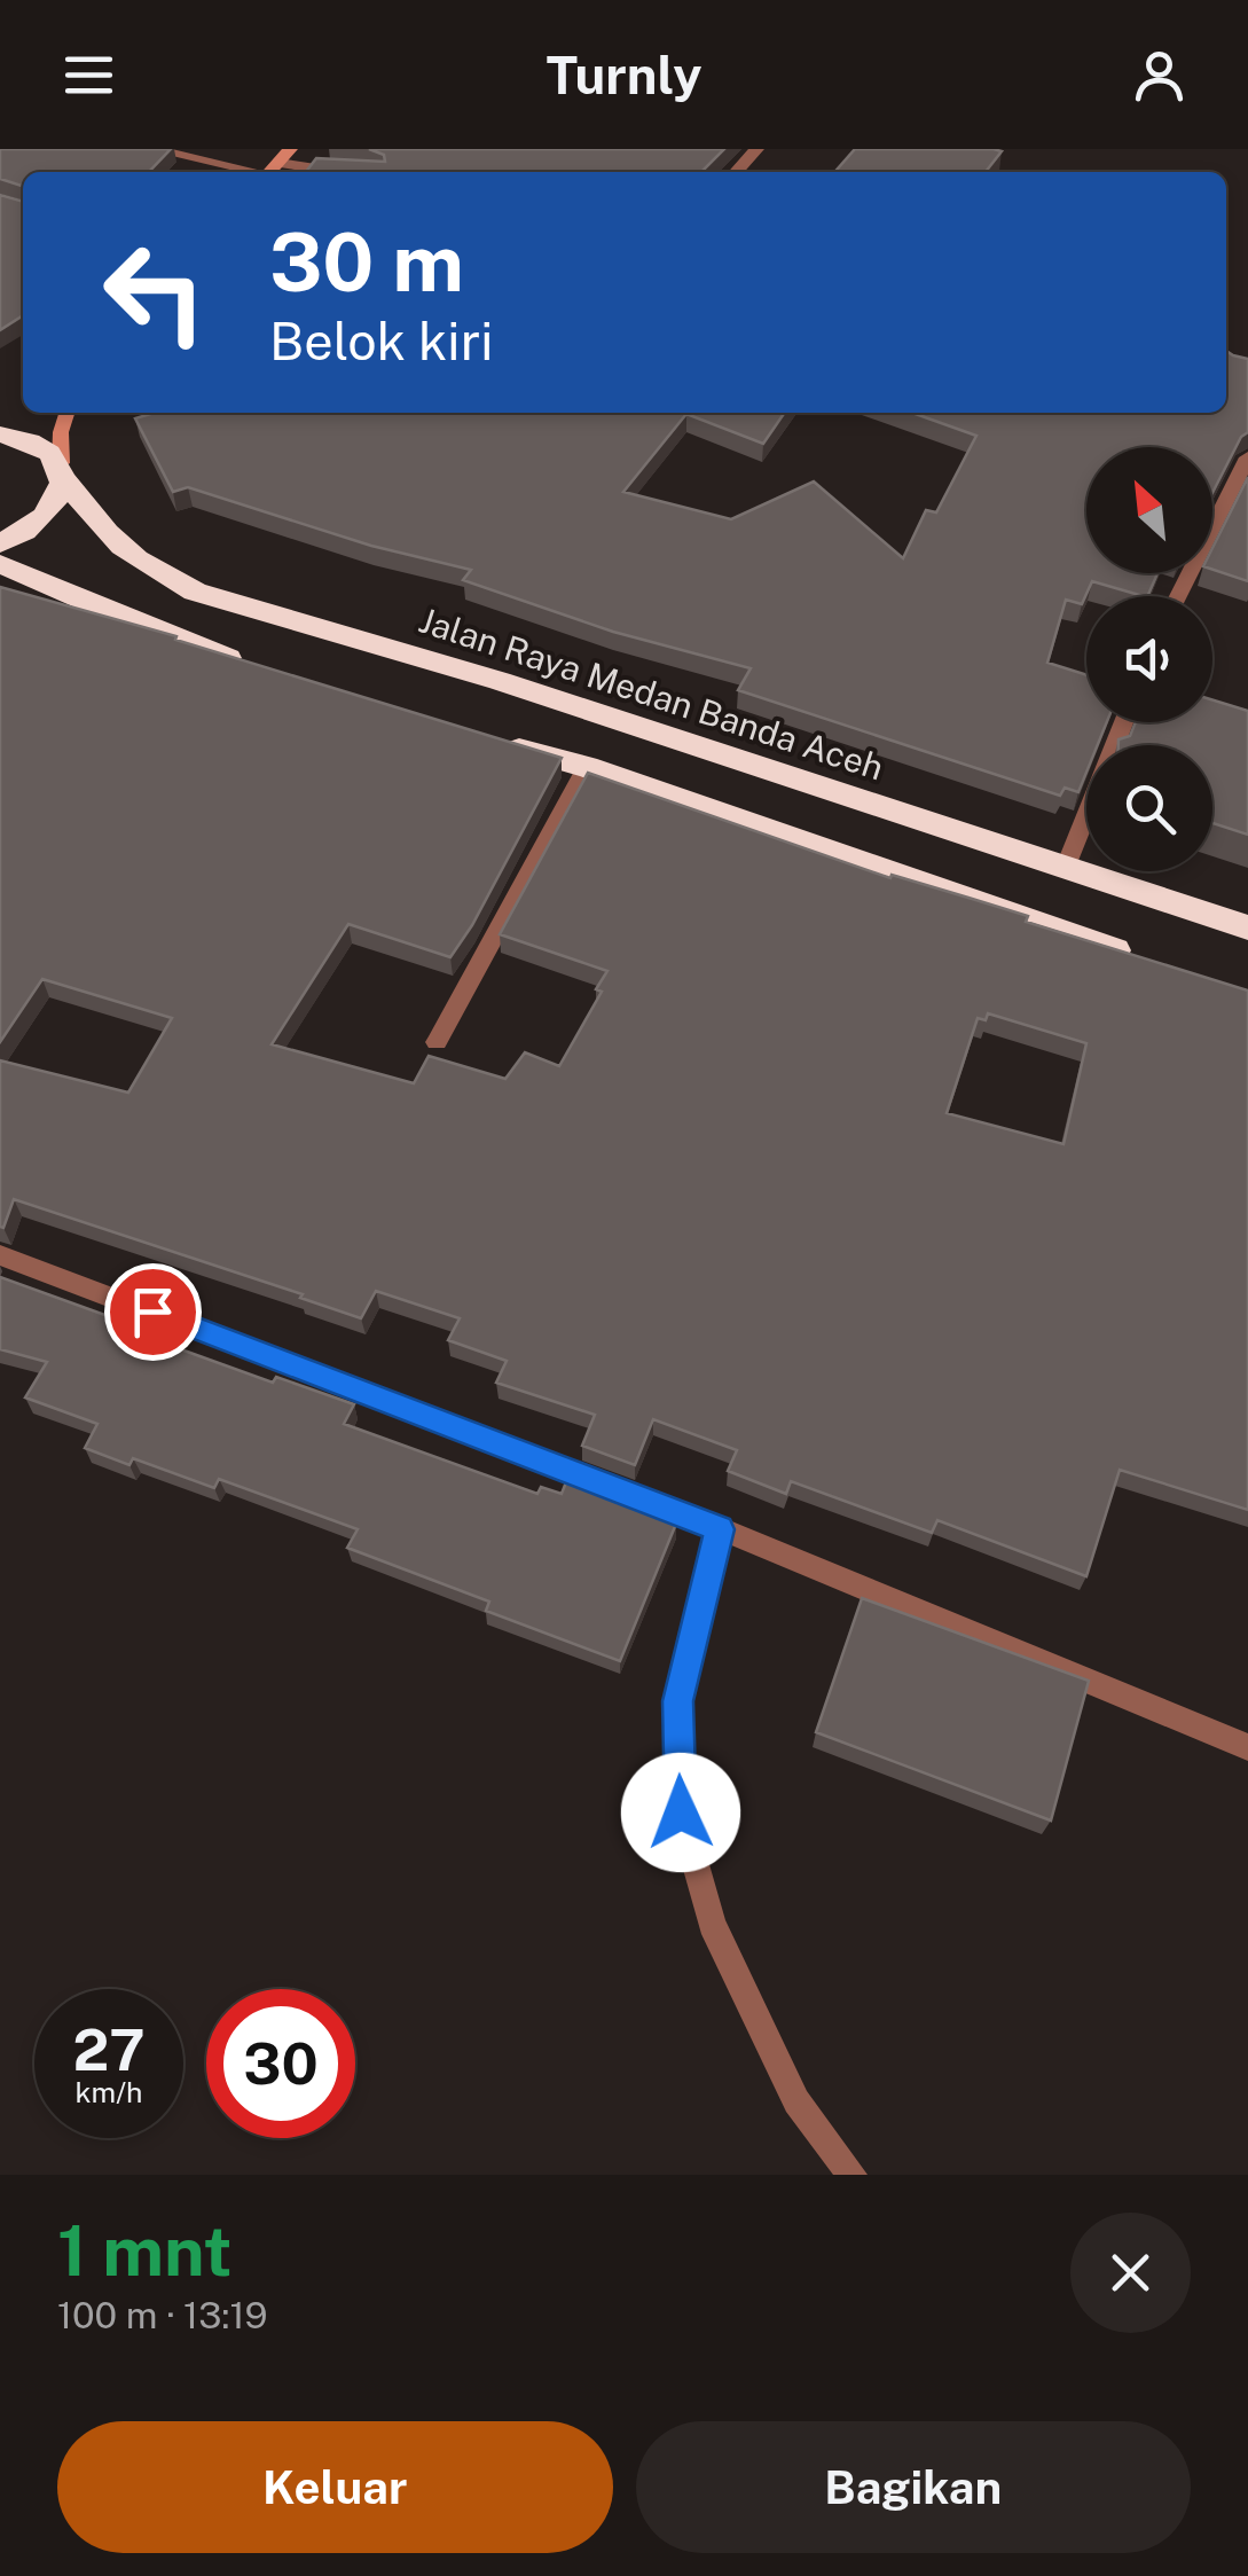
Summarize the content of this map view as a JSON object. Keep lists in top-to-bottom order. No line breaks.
{"streets":{"highway":["Jalan Raya Medan Banda Aceh"]},"north":"top left","page":{"header":"Turnly","turn":["30 m","Belok kiri"],"speed":"27 km/h","limit":"30","heading":["1 mnt","100 m · 13:19"],"buttons":["Keluar","Bagikan"]}}
